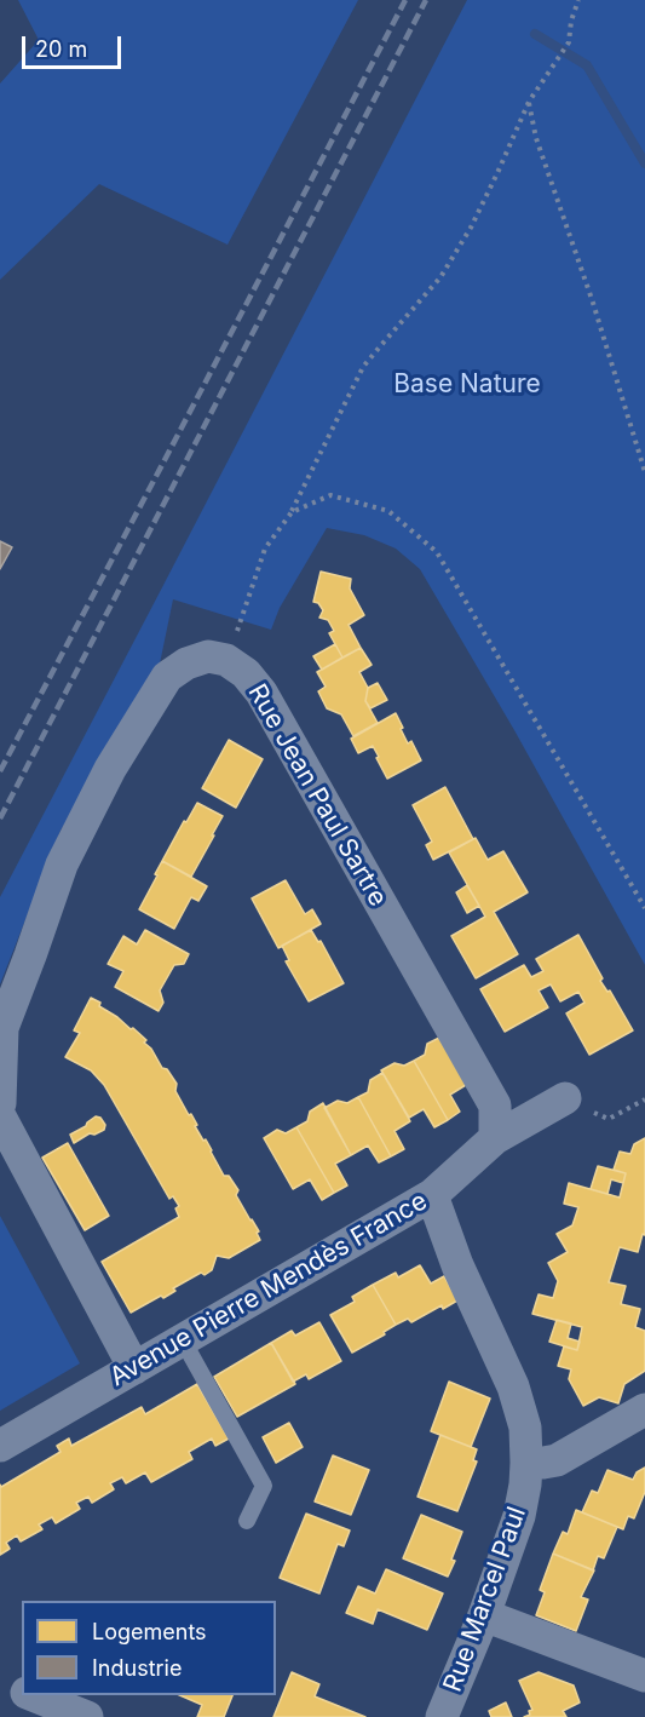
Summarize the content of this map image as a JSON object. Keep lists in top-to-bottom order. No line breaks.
{"streets":{"street":["Rue Jean Paul Sartre","Avenue Pierre Mendès France","Rue Marcel Paul"]},"crossings":[["Rue Jean Paul Sartre","Avenue Pierre Mendès France"],["Avenue Pierre Mendès France","Rue Marcel Paul"]],"parks":["Base Nature"],"legend":["Logements","Industrie"],"scale_bar":"20 m"}
